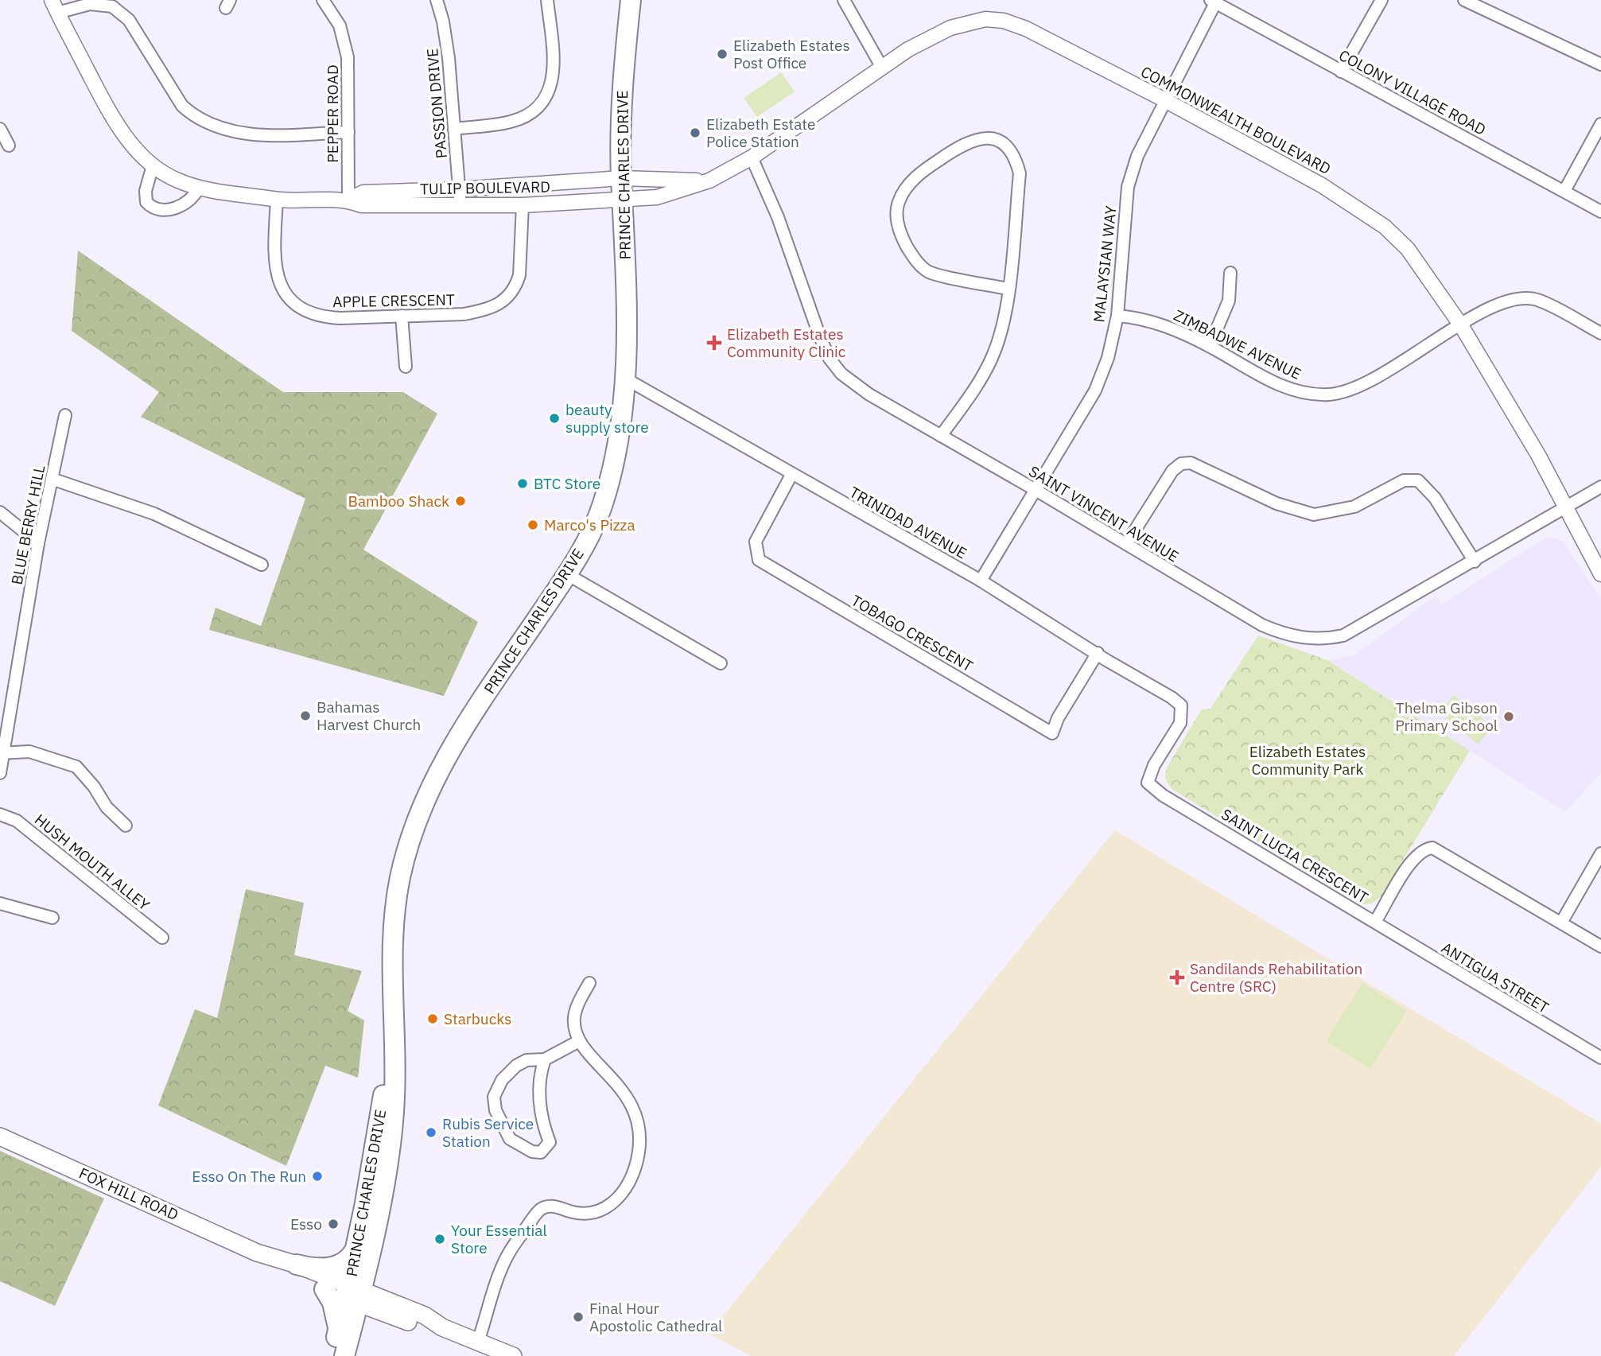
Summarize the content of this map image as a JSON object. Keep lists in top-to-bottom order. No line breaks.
{"streets":{"highway":["PRINCE CHARLES DRIVE"],"main road":["FOX HILL ROAD"],"street":["COLONY VILLAGE ROAD","PASSION DRIVE","PEPPER ROAD","COMMONWEALTH BOULEVARD","TULIP BOULEVARD","MALAYSIAN WAY","APPLE CRESCENT","ZIMBADWE AVENUE","SAINT VINCENT AVENUE","TRINIDAD AVENUE","BLUE BERRY HILL","TOBAGO CRESCENT","SAINT LUCIA CRESCENT","HUSH MOUTH ALLEY","ANTIGUA STREET"]},"crossings":[["COLONY VILLAGE ROAD","MALAYSIAN WAY"],["PASSION DRIVE","TULIP BOULEVARD"],["PEPPER ROAD","TULIP BOULEVARD"],["COMMONWEALTH BOULEVARD","PRINCE CHARLES DRIVE"],["COMMONWEALTH BOULEVARD","TULIP BOULEVARD"],["COMMONWEALTH BOULEVARD","MALAYSIAN WAY"],["COMMONWEALTH BOULEVARD","ZIMBADWE AVENUE"],["COMMONWEALTH BOULEVARD","SAINT VINCENT AVENUE"],["PRINCE CHARLES DRIVE","TULIP BOULEVARD"],["PRINCE CHARLES DRIVE","TRINIDAD AVENUE"],["PRINCE CHARLES DRIVE","FOX HILL ROAD"],["TULIP BOULEVARD","APPLE CRESCENT"],["MALAYSIAN WAY","ZIMBADWE AVENUE"],["MALAYSIAN WAY","SAINT VINCENT AVENUE"],["MALAYSIAN WAY","TRINIDAD AVENUE"],["TRINIDAD AVENUE","TOBAGO CRESCENT"],["TRINIDAD AVENUE","SAINT LUCIA CRESCENT"],["SAINT LUCIA CRESCENT","ANTIGUA STREET"]],"parks":["Elizabeth Estates Community Park"],"places":{"other":["Elizabeth Estates Post Office","Elizabeth Estate Police Station","beauty supply store","BTC Store","Bamboo Shack","Marco's Pizza","Bahamas Harvest Church","Thelma Gibson Primary School","Starbucks","Rubis Service Station","Esso On The Run","Esso","Your Essential Store","Final Hour Apostolic Cathedral"],"health":["Elizabeth Estates Community Clinic","Sandilands Rehabilitation Centre (SRC)"]}}
